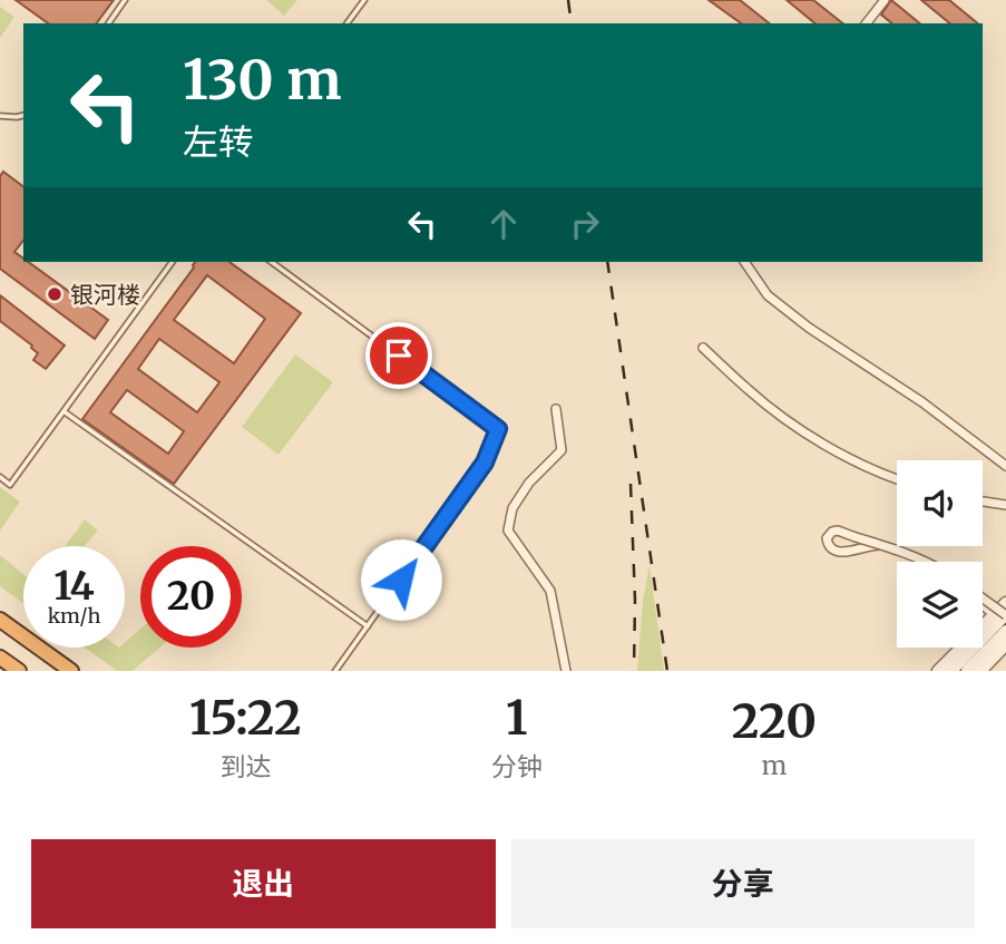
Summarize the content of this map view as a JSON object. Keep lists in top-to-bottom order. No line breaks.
{"places":["银河楼"],"page":{"turn":["130 m","左转"],"speed":"14 km/h","limit":"20","eta":["15:22","到达","1","分钟","220","m"],"buttons":["退出","分享"]}}
